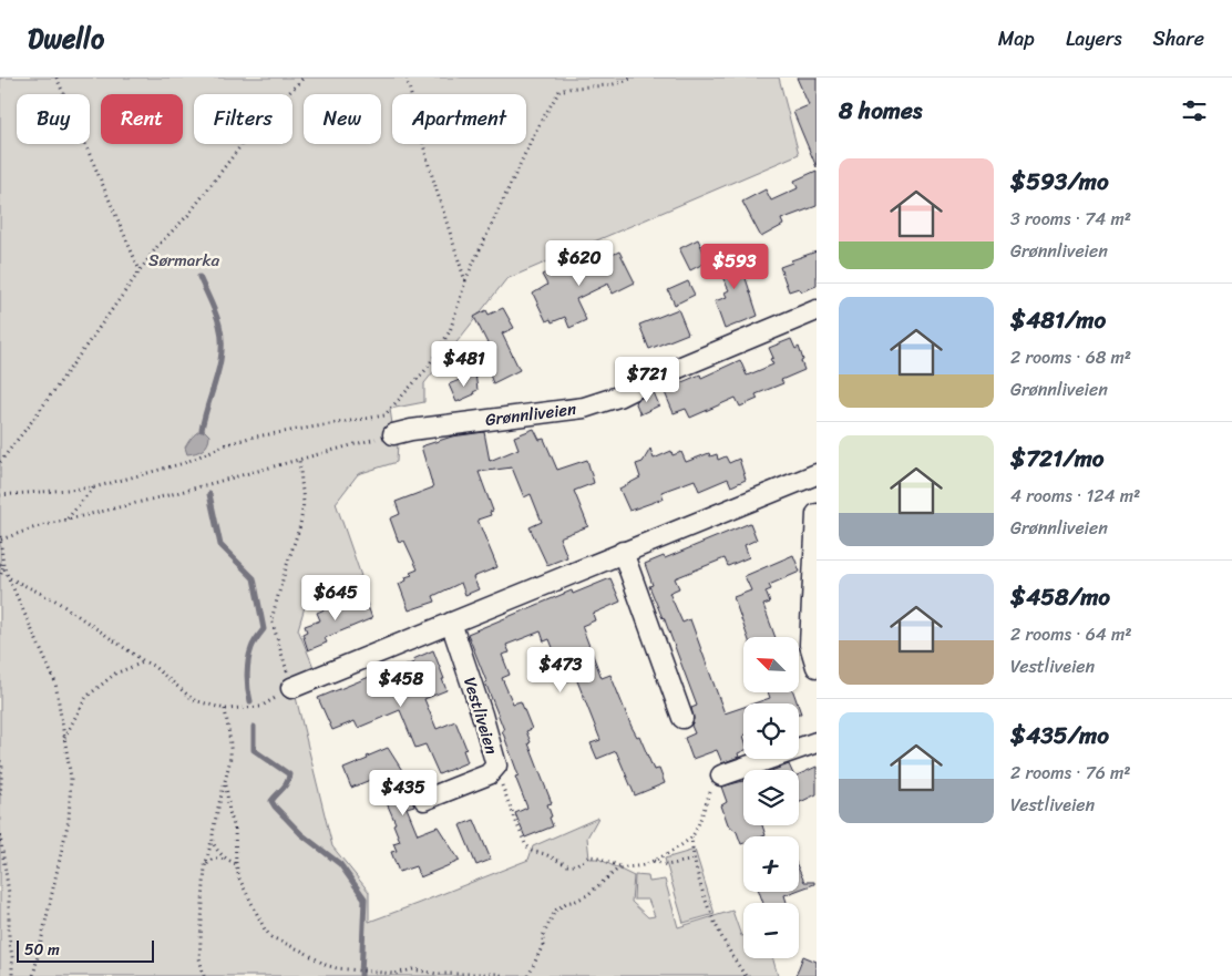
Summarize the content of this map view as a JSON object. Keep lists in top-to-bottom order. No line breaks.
{"streets":{"street":["Grønnliveien","Vestliveien"]},"parks":["Sørmarka"],"scale_bar":"50 m","north":"top left","page":{"header":"Dwello","nav":["Map","Layers","Share"],"heading":"8 homes","chip":["Buy","Rent","Filters","New","Apartment"],"list":[{"name":"$593/mo","note":"3 rooms · 74 m² · Grønnliveien"},{"name":"$481/mo","note":"2 rooms · 68 m² · Grønnliveien"},{"name":"$721/mo","note":"4 rooms · 124 m² · Grønnliveien"},{"name":"$458/mo","note":"2 rooms · 64 m² · Vestliveien"},{"name":"$435/mo","note":"2 rooms · 76 m² · Vestliveien"}],"price":["$620","$593","$481","$721","$645","$473","$458","$435"],"map_buttons":["+","−"],"scale":"50 m"}}
